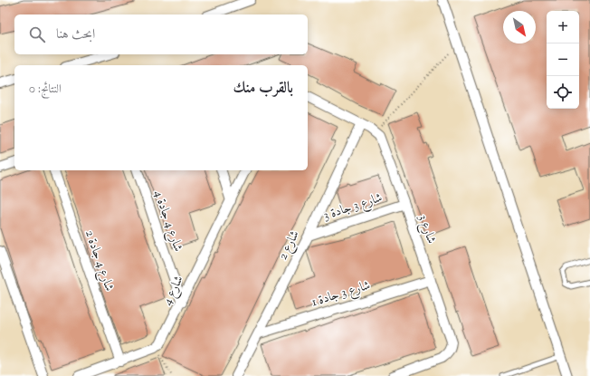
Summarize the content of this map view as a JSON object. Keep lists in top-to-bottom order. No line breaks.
{"streets":{"street":["شارع 3 جادة 3","شارع 4 جادة 4","شارع 3","شارع 2","شارع 4 جادة 2","شارع 4","شارع 3 جادة 1"]},"crossings":[["شارع 3 جادة 3","شارع 3"],["شارع 3 جادة 3","شارع 2"],["شارع 4 جادة 4","شارع 4"],["شارع 3","شارع 3 جادة 1"],["شارع 2","شارع 3 جادة 1"],["شارع 4 جادة 2","شارع 4"]],"north":"bottom right","page":{"map_buttons":["+","−"],"search":"ابحث هنا","heading":["بالقرب منك","النتائج: 0"]}}
